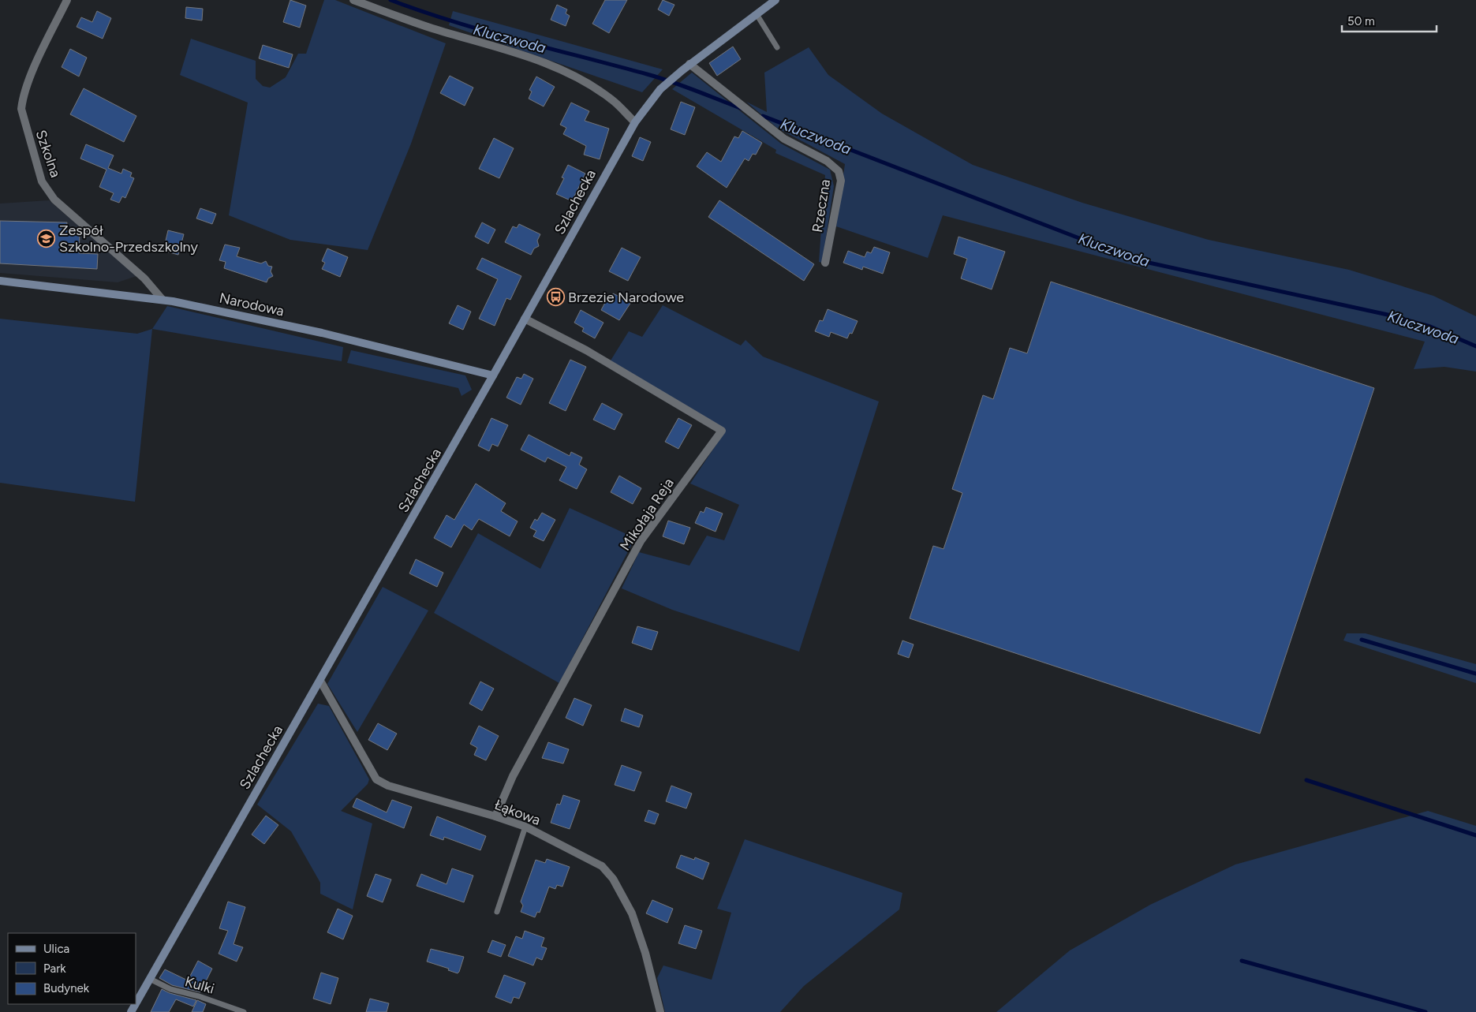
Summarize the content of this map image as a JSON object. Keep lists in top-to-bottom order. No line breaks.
{"streets":{"street":["Szkolna","Szlachecka","Rzeczna","Narodowa","Mikołaja Reja","Łąkowa"],"lane":["Kulki"]},"crossings":[["Szkolna","Narodowa"],["Szlachecka","Rzeczna"],["Szlachecka","Narodowa"],["Szlachecka","Mikołaja Reja"],["Szlachecka","Łąkowa"],["Szlachecka","Kulki"],["Mikołaja Reja","Łąkowa"]],"water":["Kluczwoda"],"places":{"school or university":["Zespół Szkolno-Przedszkolny"],"bus stop":["Brzezie Narodowe"]},"legend":["Ulica","Park","Budynek"],"scale_bar":"50 m"}
